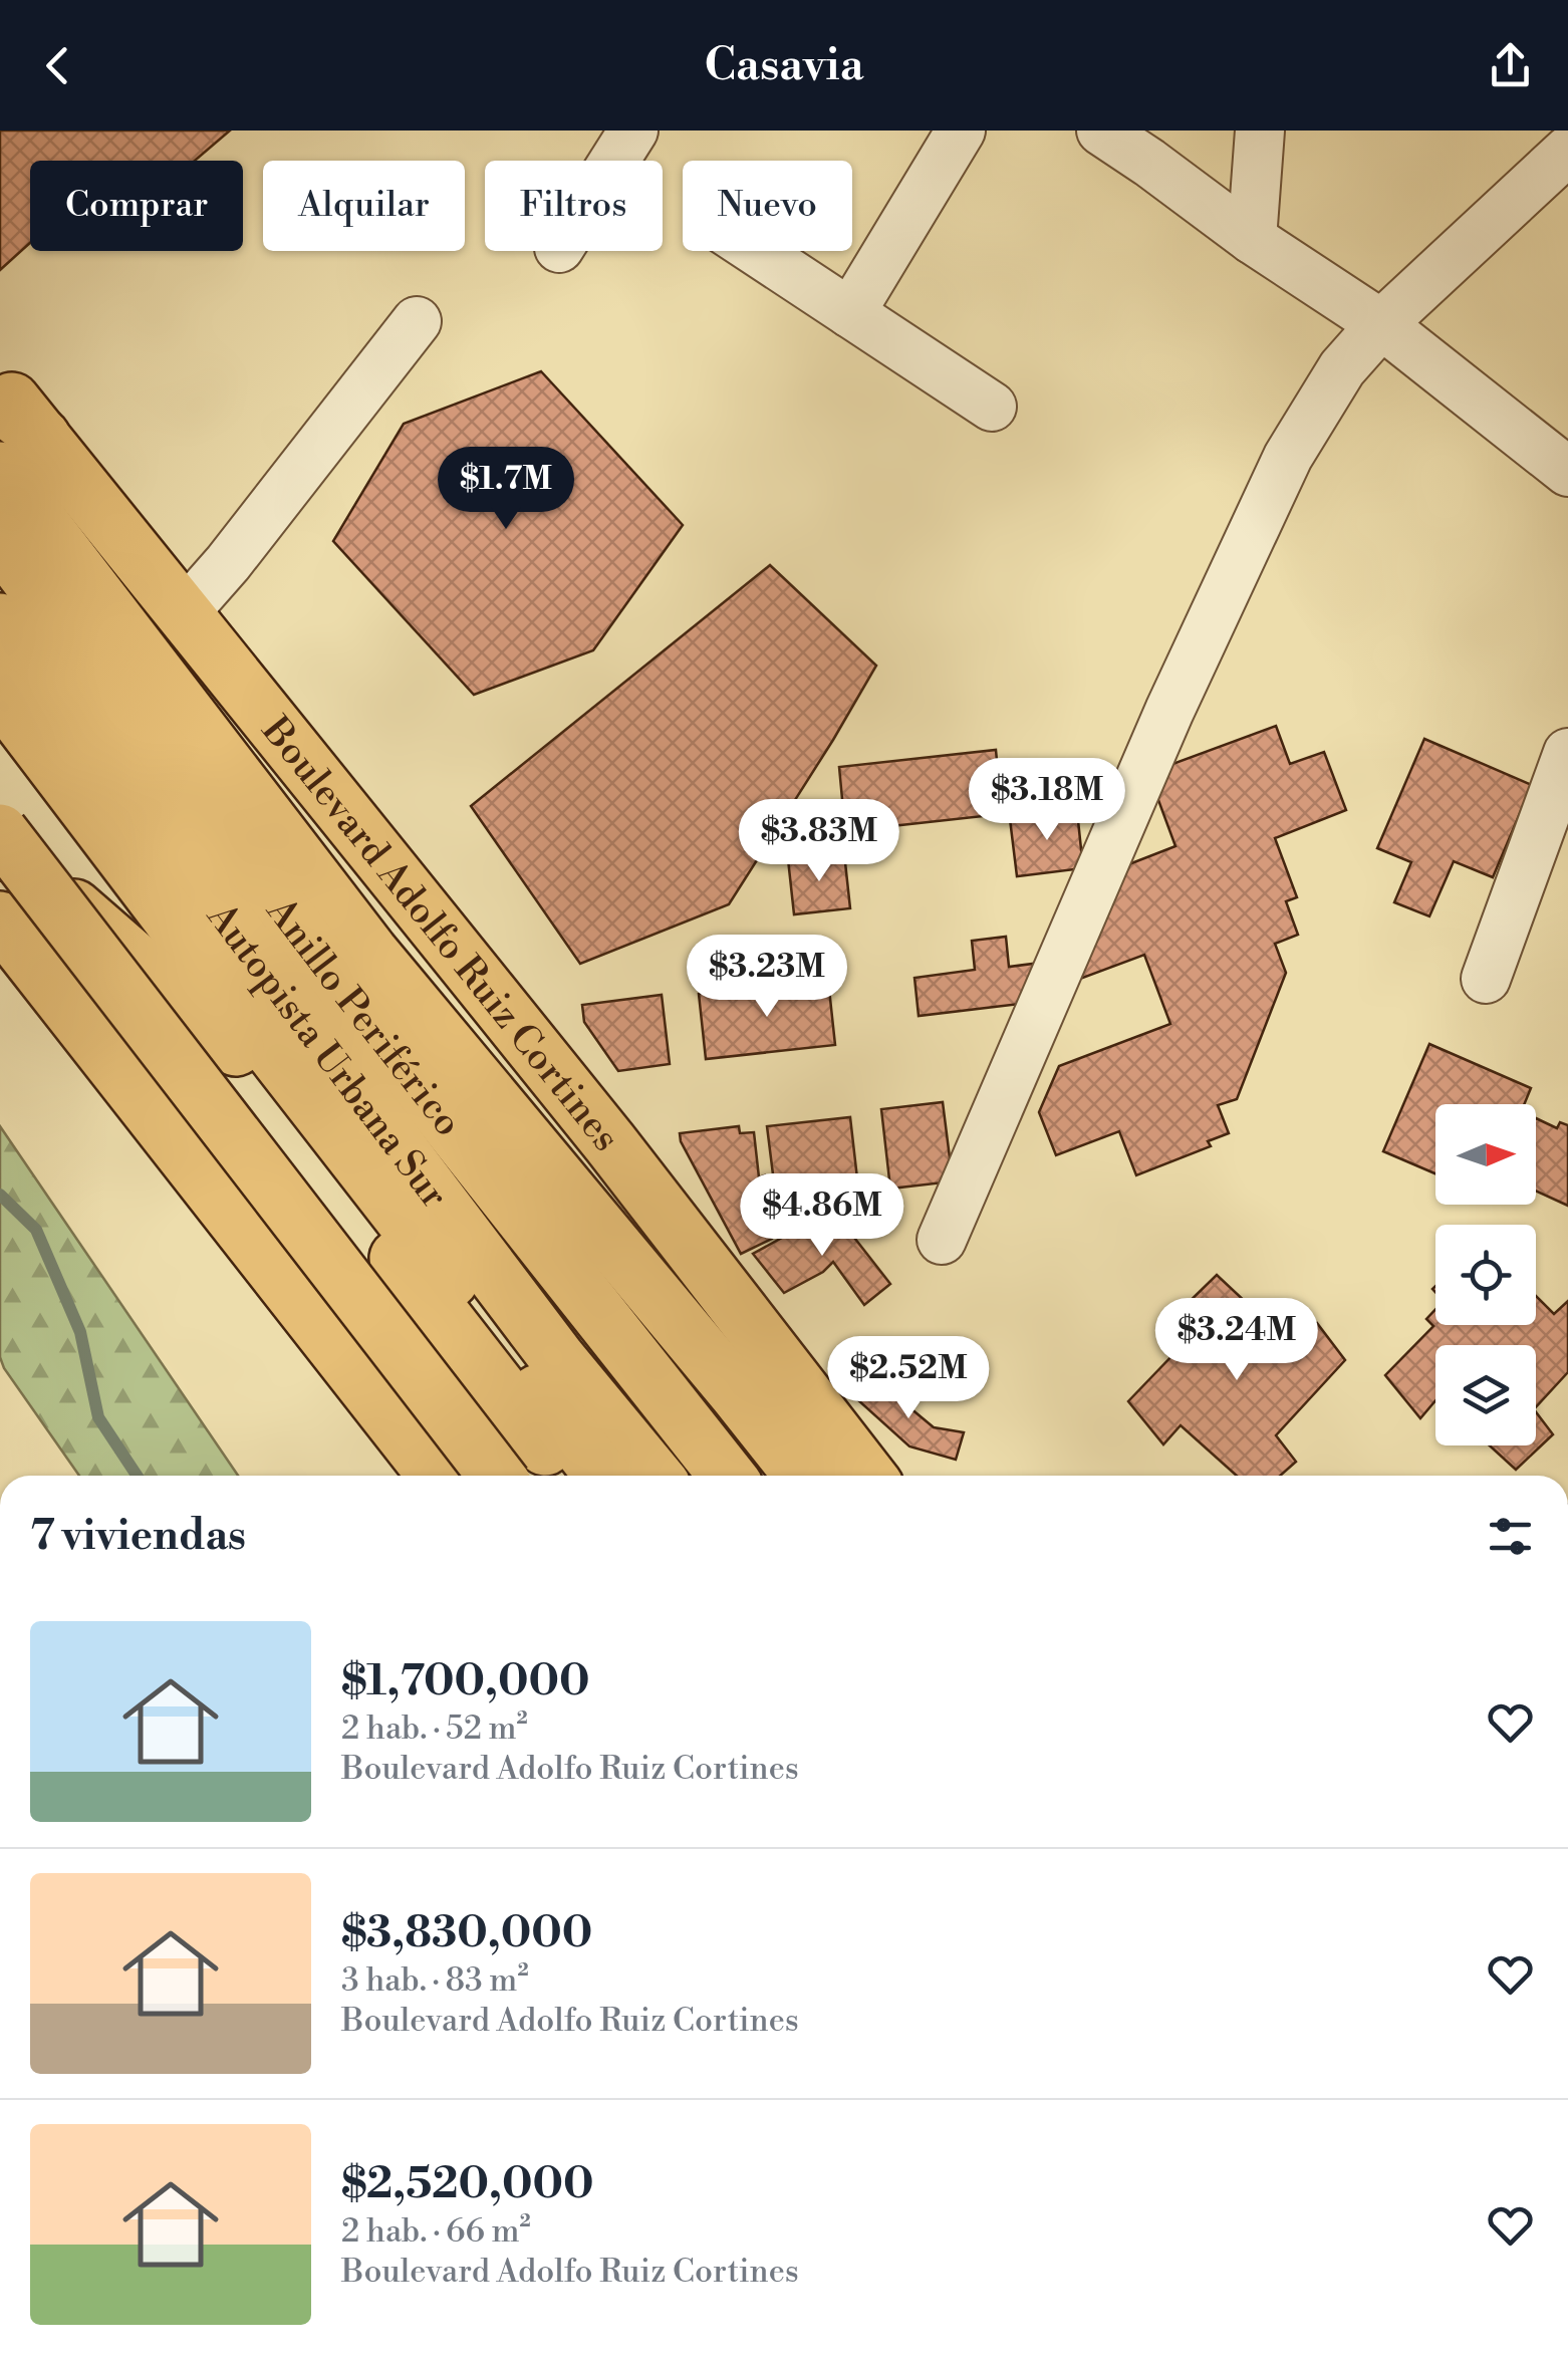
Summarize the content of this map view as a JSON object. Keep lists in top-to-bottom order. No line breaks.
{"streets":{"main road":["Boulevard Adolfo Ruiz Cortines","Anillo Periférico","Autopista Urbana Sur"]},"north":"right","page":{"header":"Casavia","chip":["Comprar","Alquilar","Filtros","Nuevo"],"price":["$1.7M","$3.18M","$3.83M","$3.23M","$4.86M","$3.24M","$2.52M"],"heading":"7 viviendas","list":[{"name":"$1,700,000","note":"2 hab. · 52 m² · Boulevard Adolfo Ruiz Cortines"},{"name":"$3,830,000","note":"3 hab. · 83 m² · Boulevard Adolfo Ruiz Cortines"},{"name":"$2,520,000","note":"2 hab. · 66 m² · Boulevard Adolfo Ruiz Cortines"}]}}
